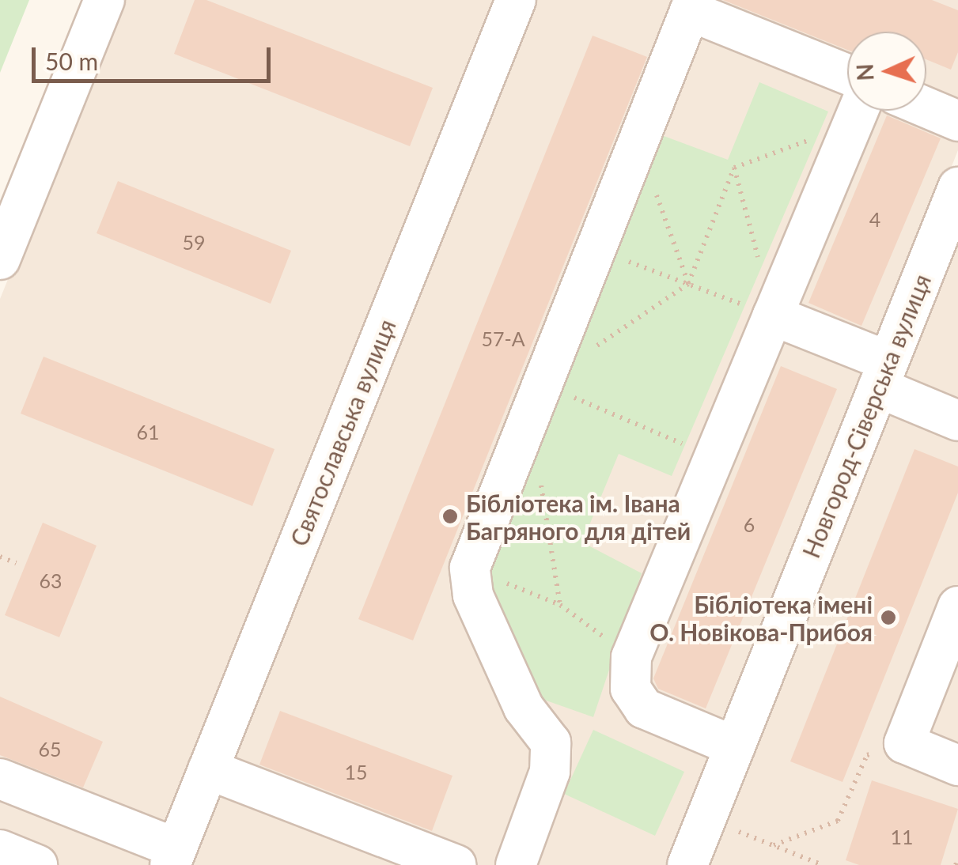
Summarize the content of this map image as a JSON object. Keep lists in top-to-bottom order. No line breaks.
{"streets":{"street":["Новгород-Сіверська вулиця","Святославська вулиця"]},"places":["Бібліотека ім. Івана Багряного для дітей","Бібліотека імені О. Новікова-Прибоя"],"house_numbers":["4","59","57-А","61","6","63","65","15","11"],"scale_bar":"50 m","north":"left"}
